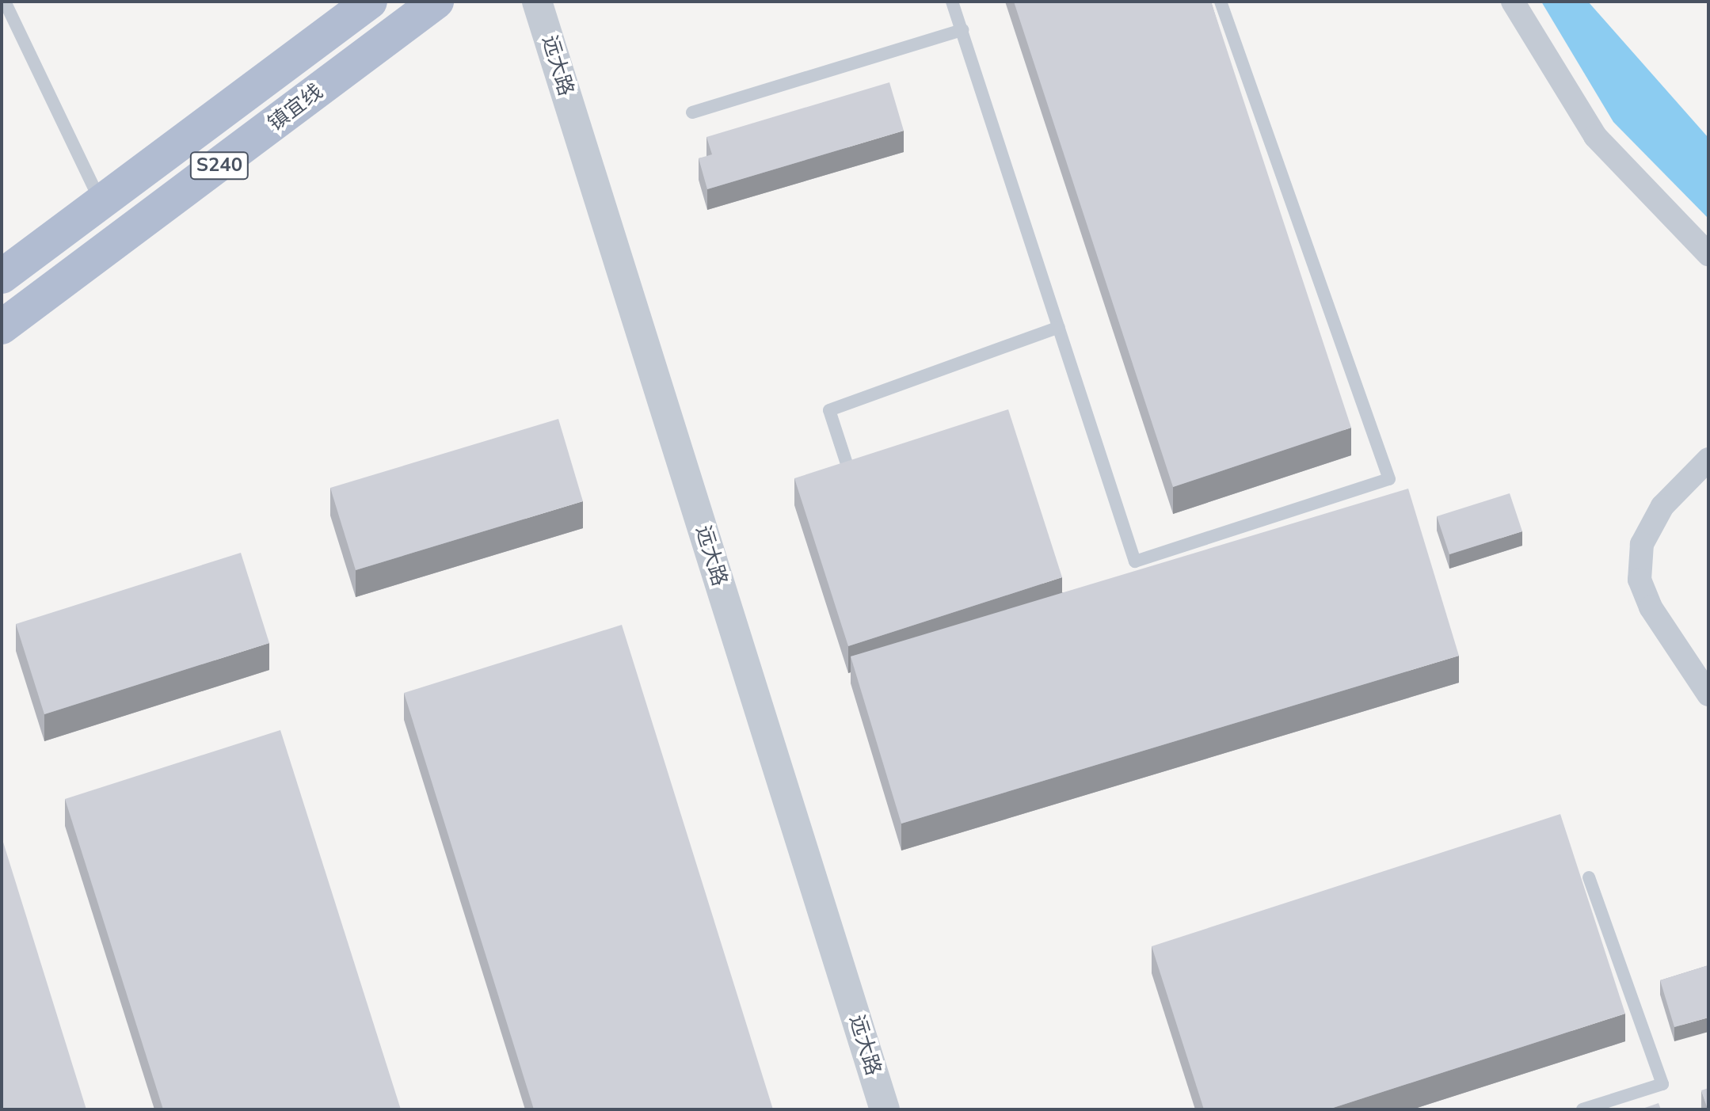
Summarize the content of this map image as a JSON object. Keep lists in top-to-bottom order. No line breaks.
{"streets":{"main road":["镇宜线","S240"],"street":["远大路"]}}
